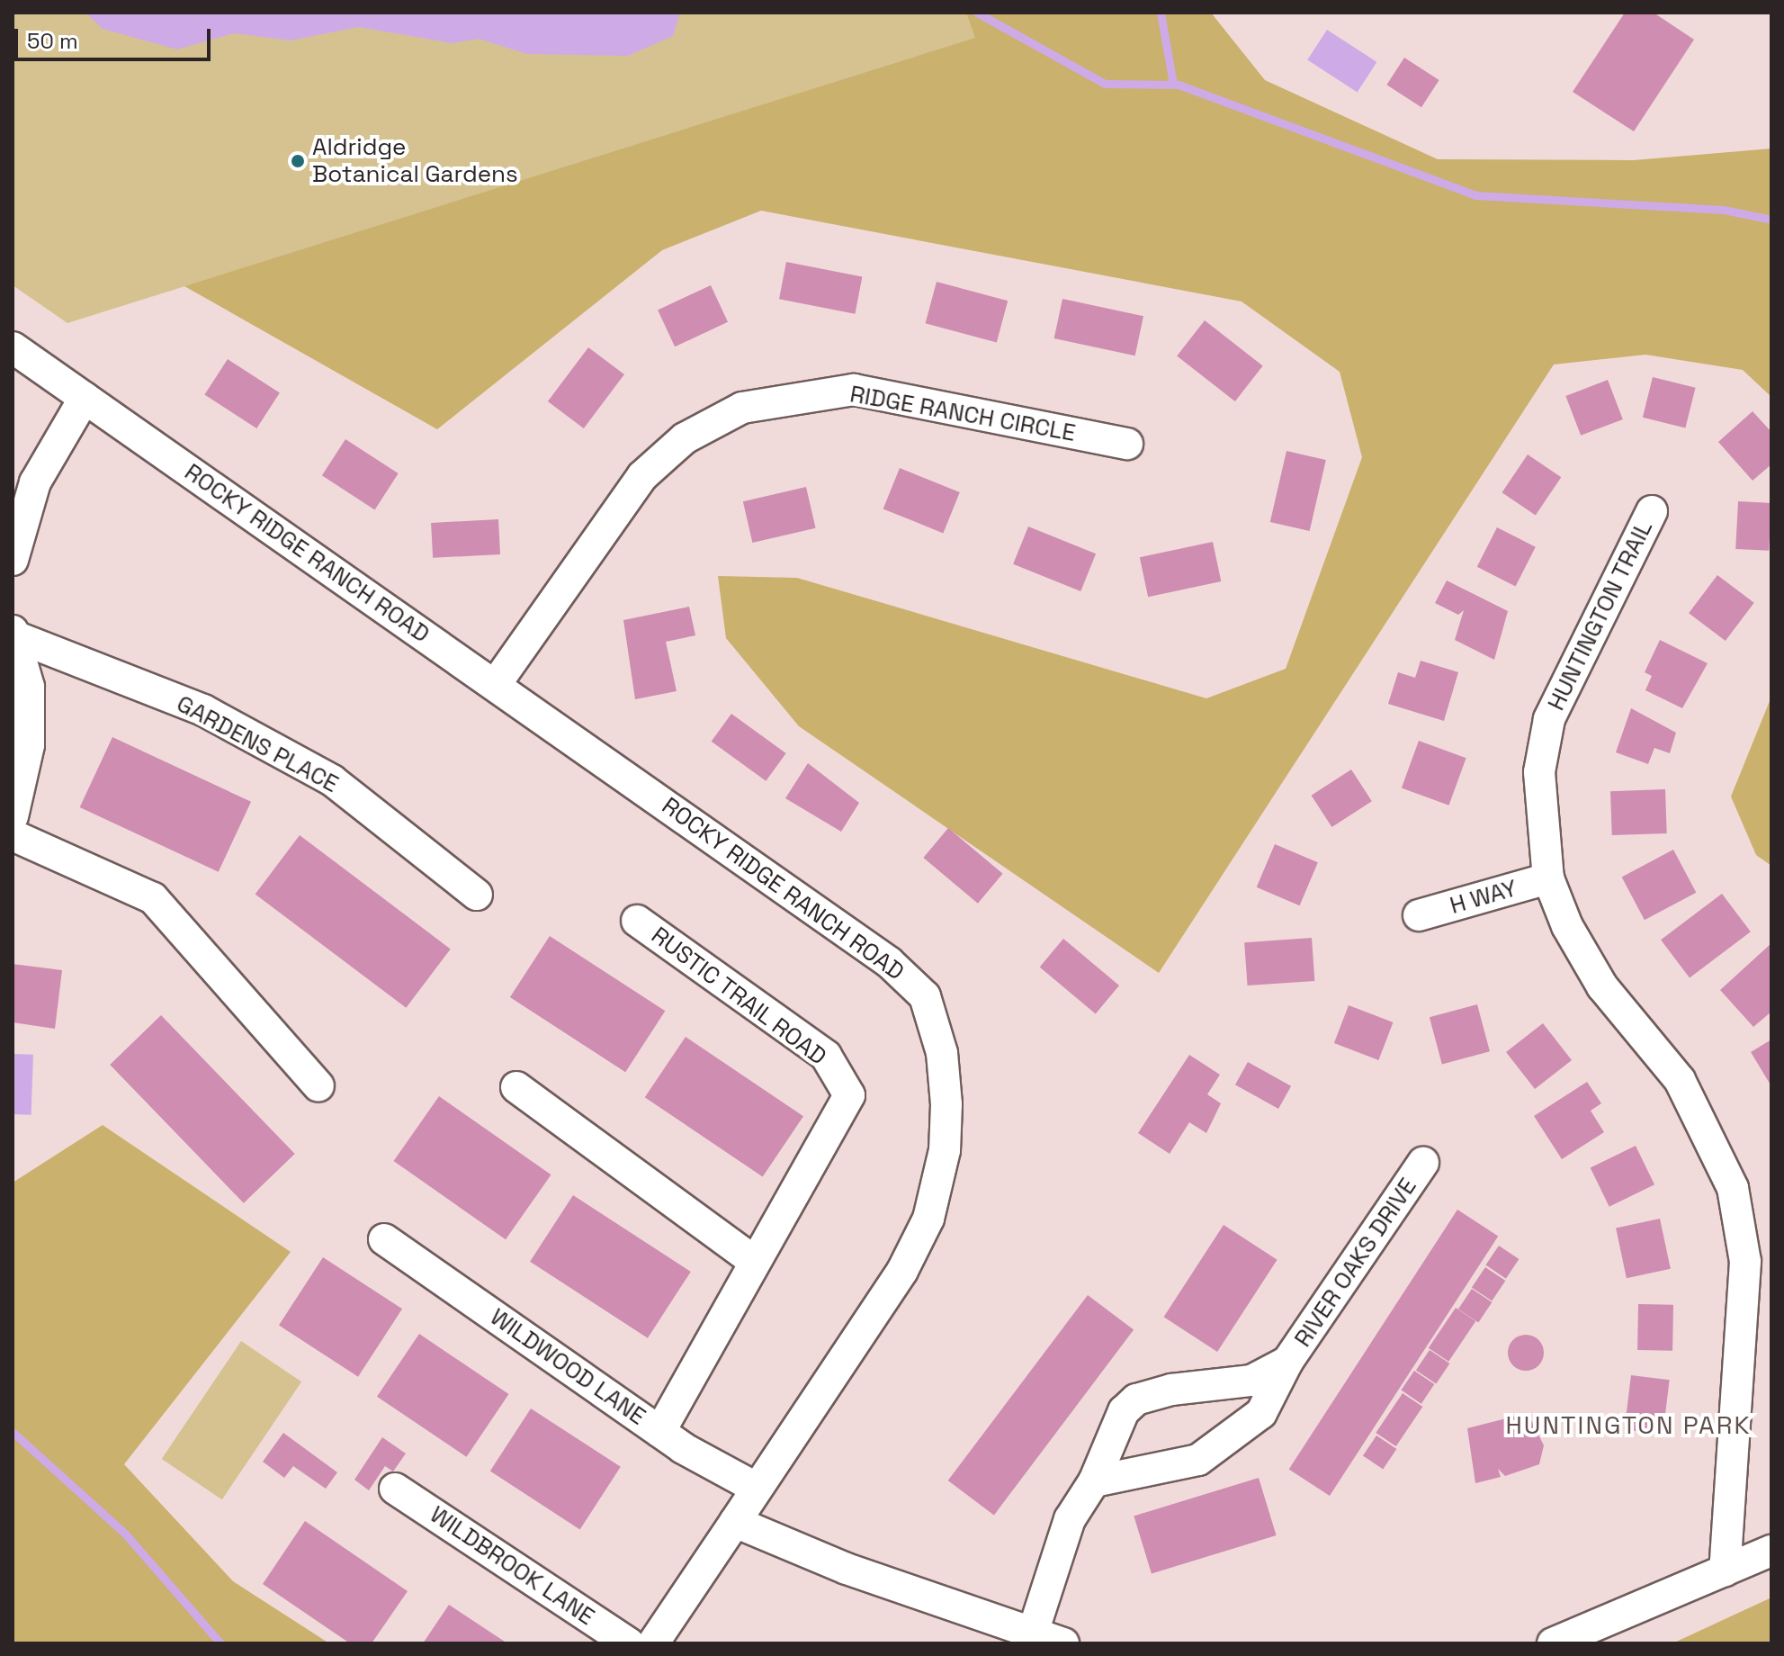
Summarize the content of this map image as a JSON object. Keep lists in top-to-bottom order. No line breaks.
{"streets":{"street":["RIDGE RANCH CIRCLE","ROCKY RIDGE RANCH ROAD","HUNTINGTON TRAIL","GARDENS PLACE","H WAY","RUSTIC TRAIL ROAD","RIVER OAKS DRIVE","WILDWOOD LANE","WILDBROOK LANE"]},"crossings":[["RIDGE RANCH CIRCLE","ROCKY RIDGE RANCH ROAD"],["ROCKY RIDGE RANCH ROAD","WILDWOOD LANE"],["HUNTINGTON TRAIL","H WAY"],["RUSTIC TRAIL ROAD","WILDWOOD LANE"]],"districts":["HUNTINGTON PARK"],"places":["Aldridge Botanical Gardens"],"scale_bar":"50 m"}
